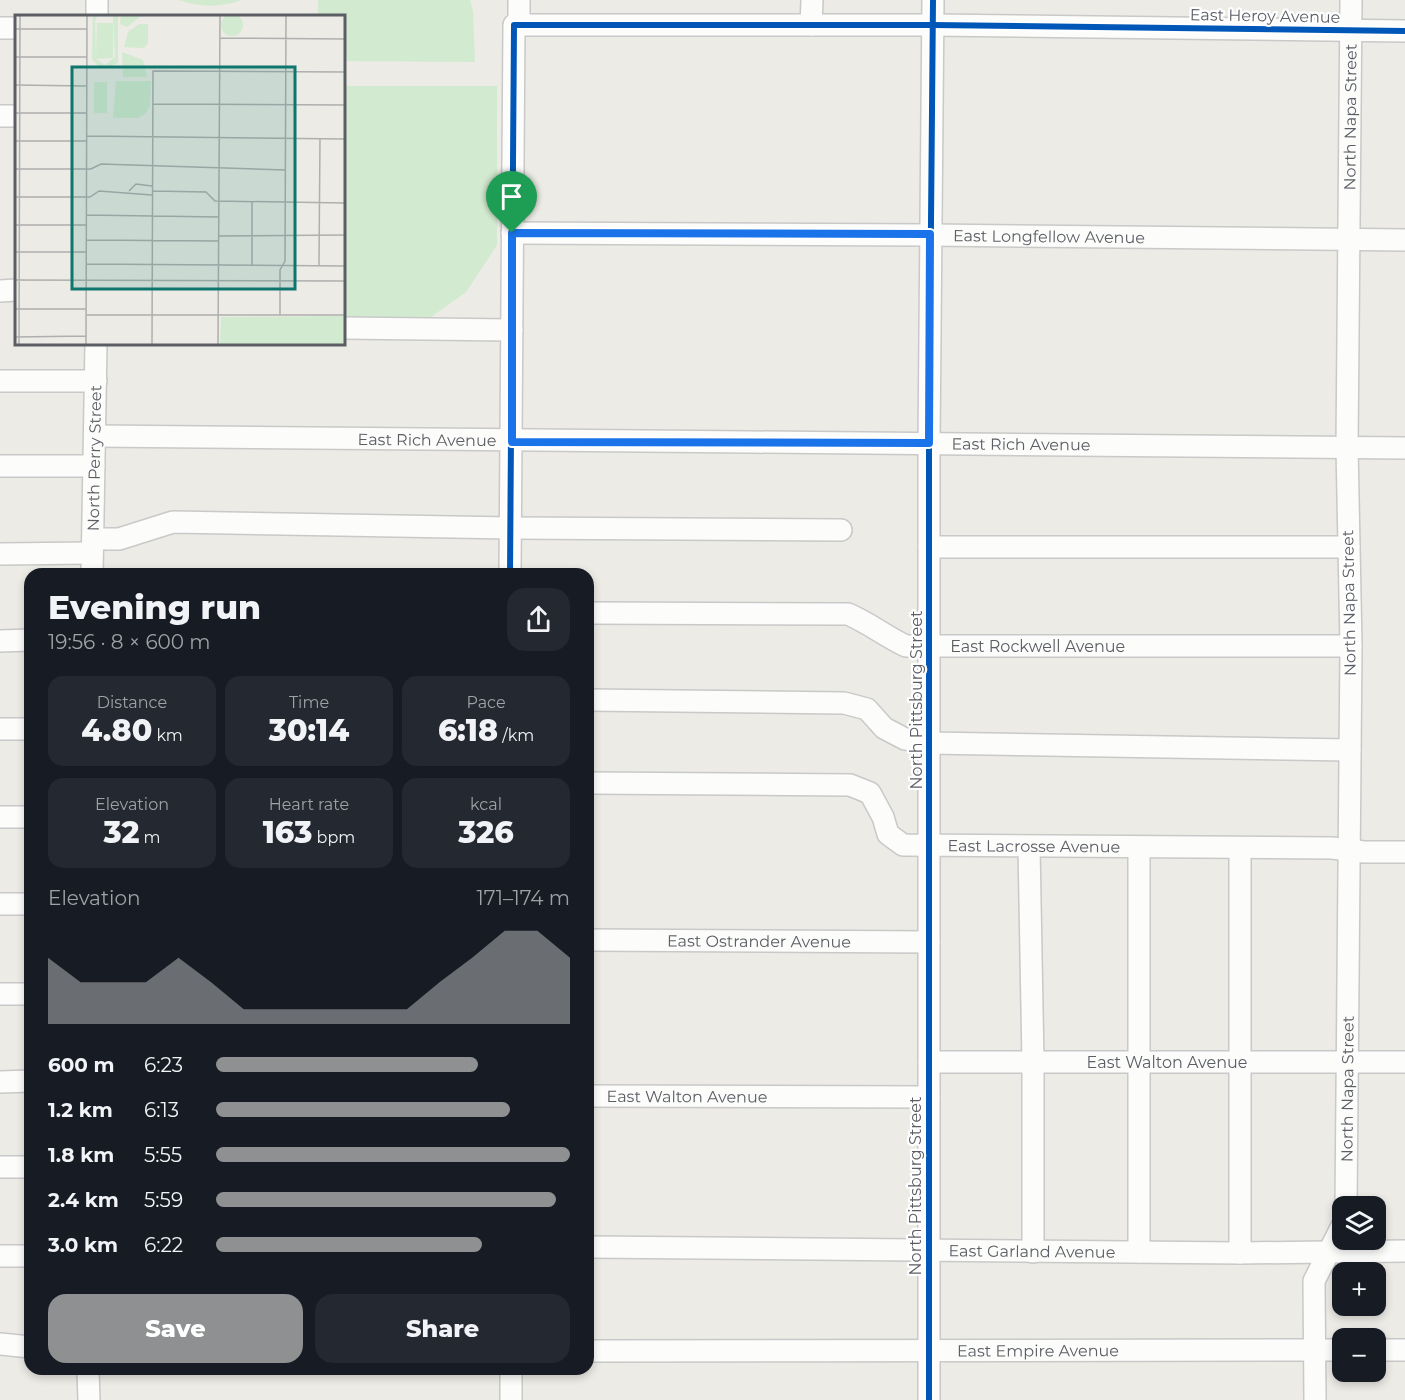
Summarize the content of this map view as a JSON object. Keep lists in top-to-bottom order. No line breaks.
{"streets":{"street":["East Heroy Avenue","North Napa Street","East Longfellow Avenue","East Rich Avenue","North Perry Street","East Rockwell Avenue","North Pittsburg Street","East Lacrosse Avenue","East Ostrander Avenue","East Walton Avenue","East Garland Avenue","East Empire Avenue"]},"crossings":[["East Heroy Avenue","North Napa Street"],["East Heroy Avenue","North Pittsburg Street"],["North Napa Street","East Longfellow Avenue"],["North Napa Street","East Rich Avenue"],["North Napa Street","East Rockwell Avenue"],["North Napa Street","East Lacrosse Avenue"],["North Napa Street","East Walton Avenue"],["East Longfellow Avenue","North Pittsburg Street"],["East Rich Avenue","North Perry Street"],["East Rich Avenue","North Pittsburg Street"],["East Rockwell Avenue","North Pittsburg Street"],["North Pittsburg Street","East Lacrosse Avenue"],["North Pittsburg Street","East Ostrander Avenue"],["North Pittsburg Street","East Walton Avenue"],["North Pittsburg Street","East Garland Avenue"],["North Pittsburg Street","East Empire Avenue"]],"page":{"heading":["Evening run","19:56 · 8 × 600 m"],"stats":[["Distance","4.80 km"],["Time","30:14"],["Pace","6:18 /km"],["Elevation","32 m"],["Heart rate","163 bpm"],["kcal","326"]],"chart":["Elevation","171–174 m"],"list":[{"name":"600 m","note":"6:23"},{"name":"1.2 km","note":"6:13"},{"name":"1.8 km","note":"5:55"},{"name":"2.4 km","note":"5:59"},{"name":"3.0 km","note":"6:22"}],"map_buttons":["+","−"],"buttons":["Save","Share"]}}
